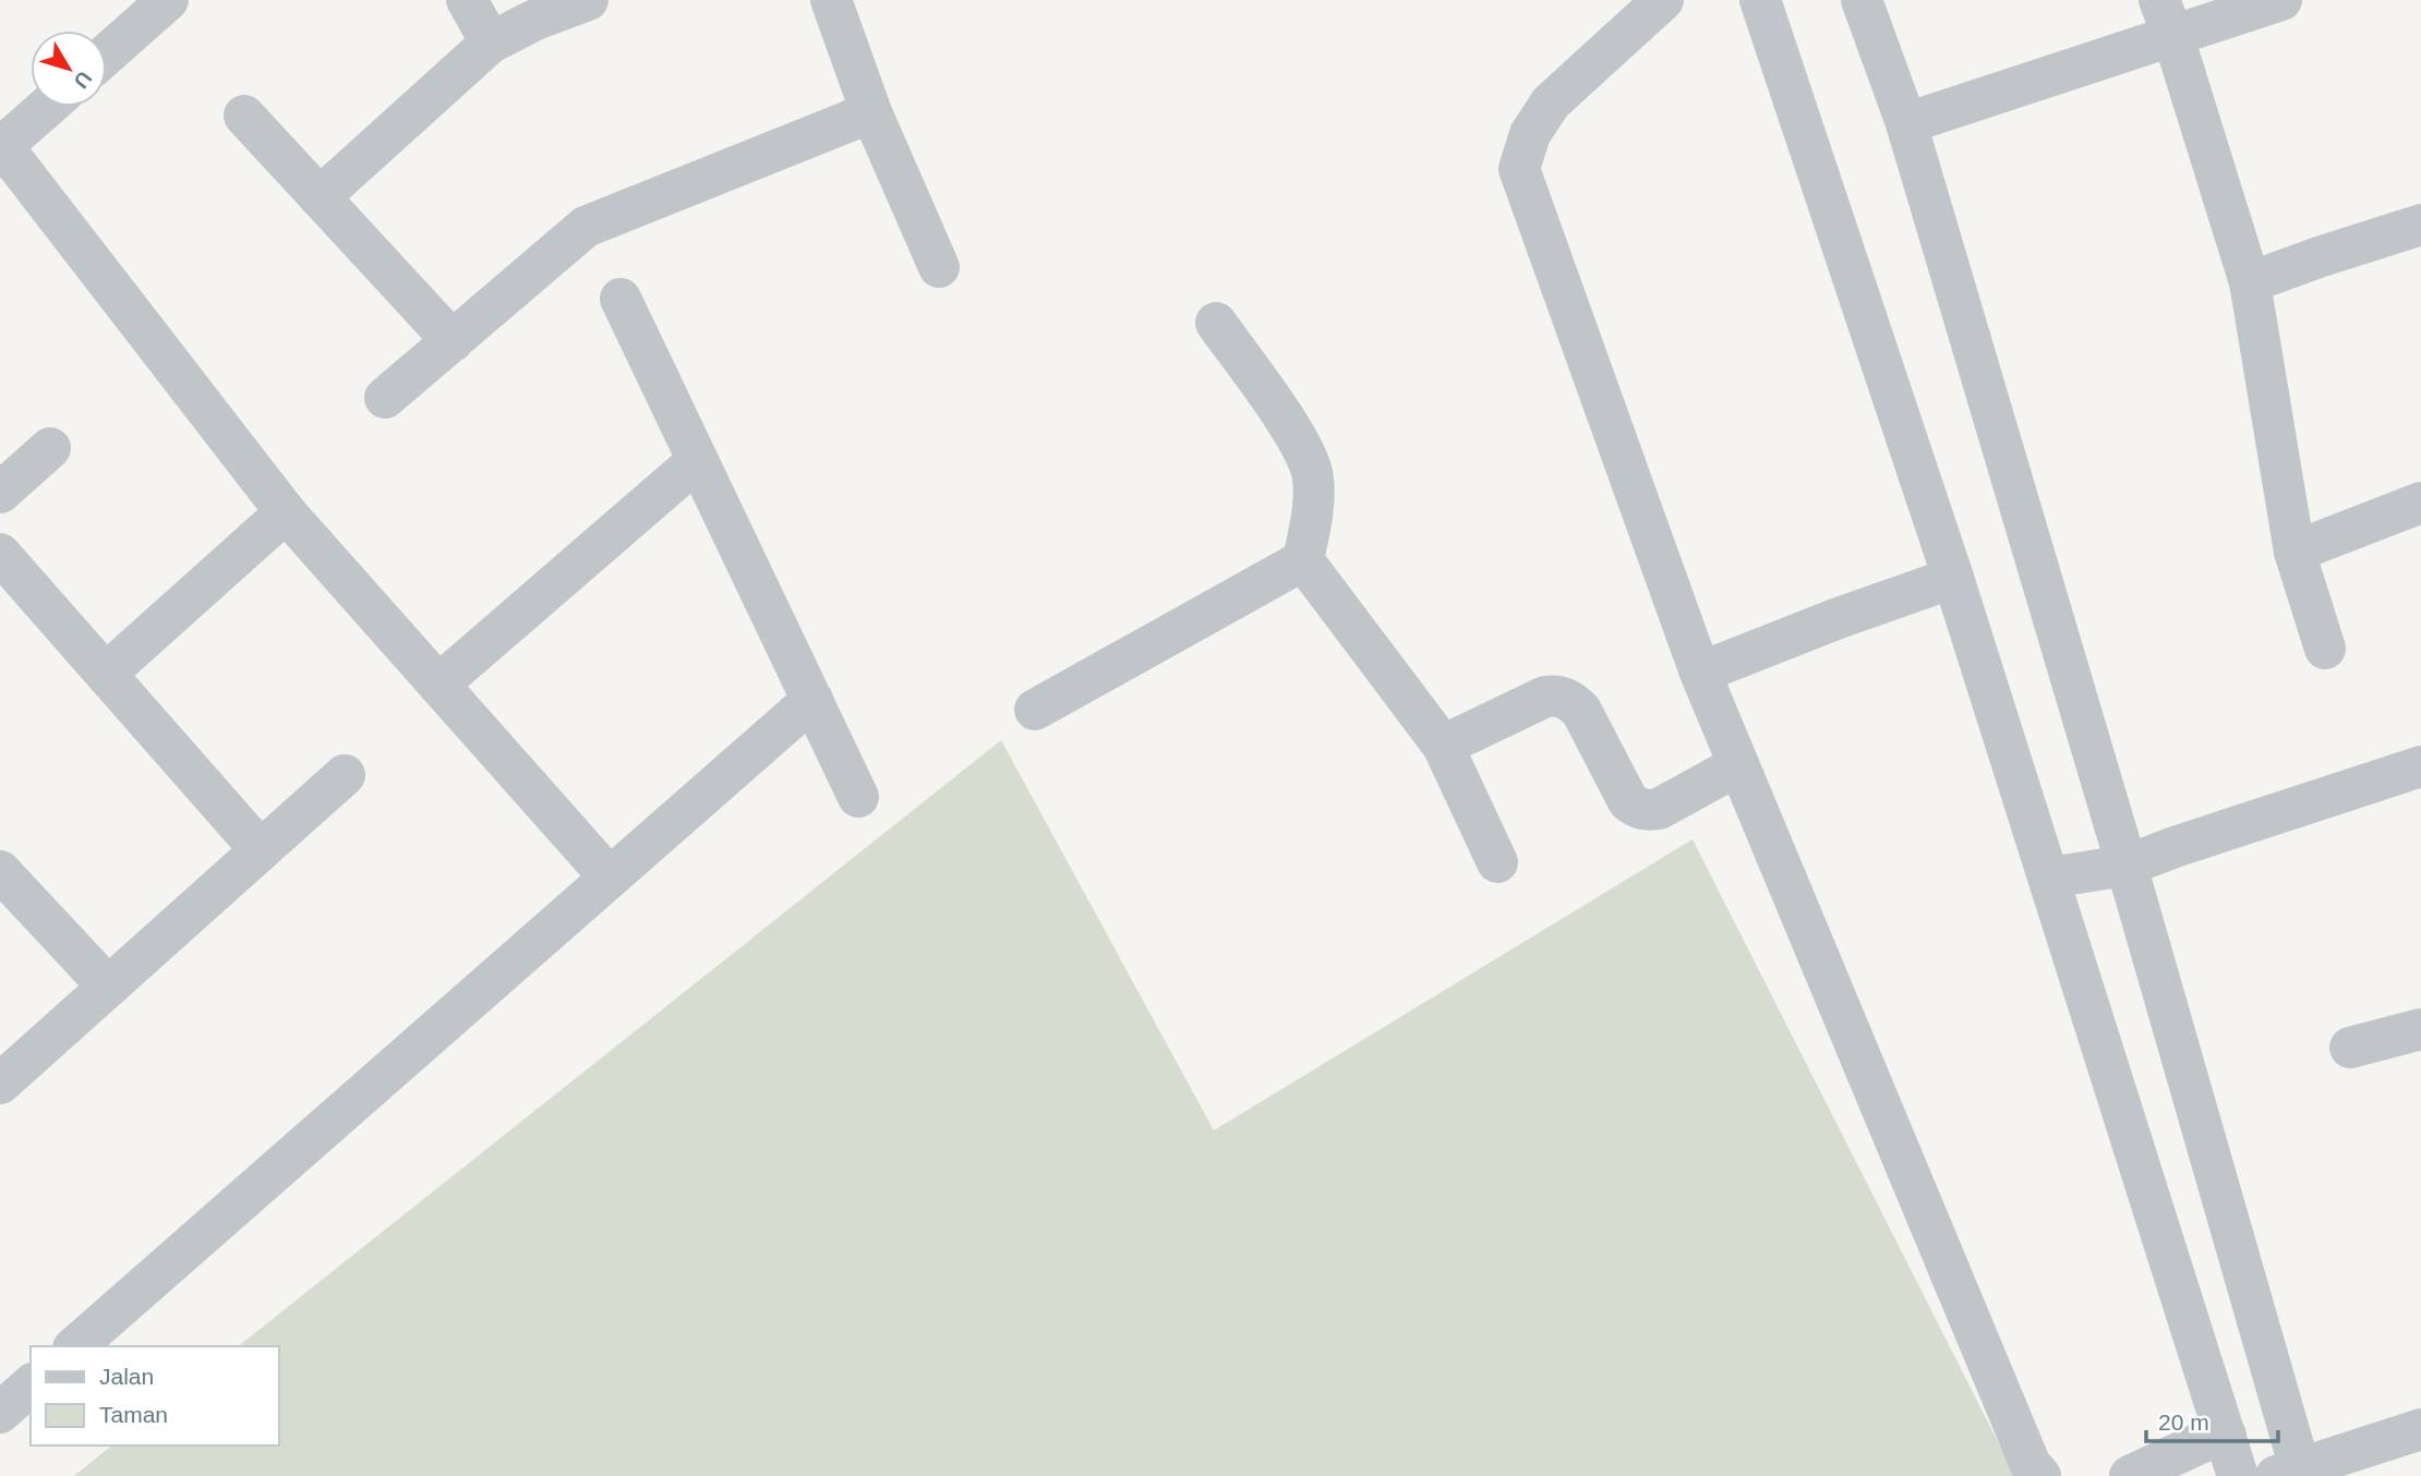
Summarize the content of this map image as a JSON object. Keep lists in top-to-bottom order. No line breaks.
{"legend":["Jalan","Taman"],"scale_bar":"20 m","north":"bottom right"}
